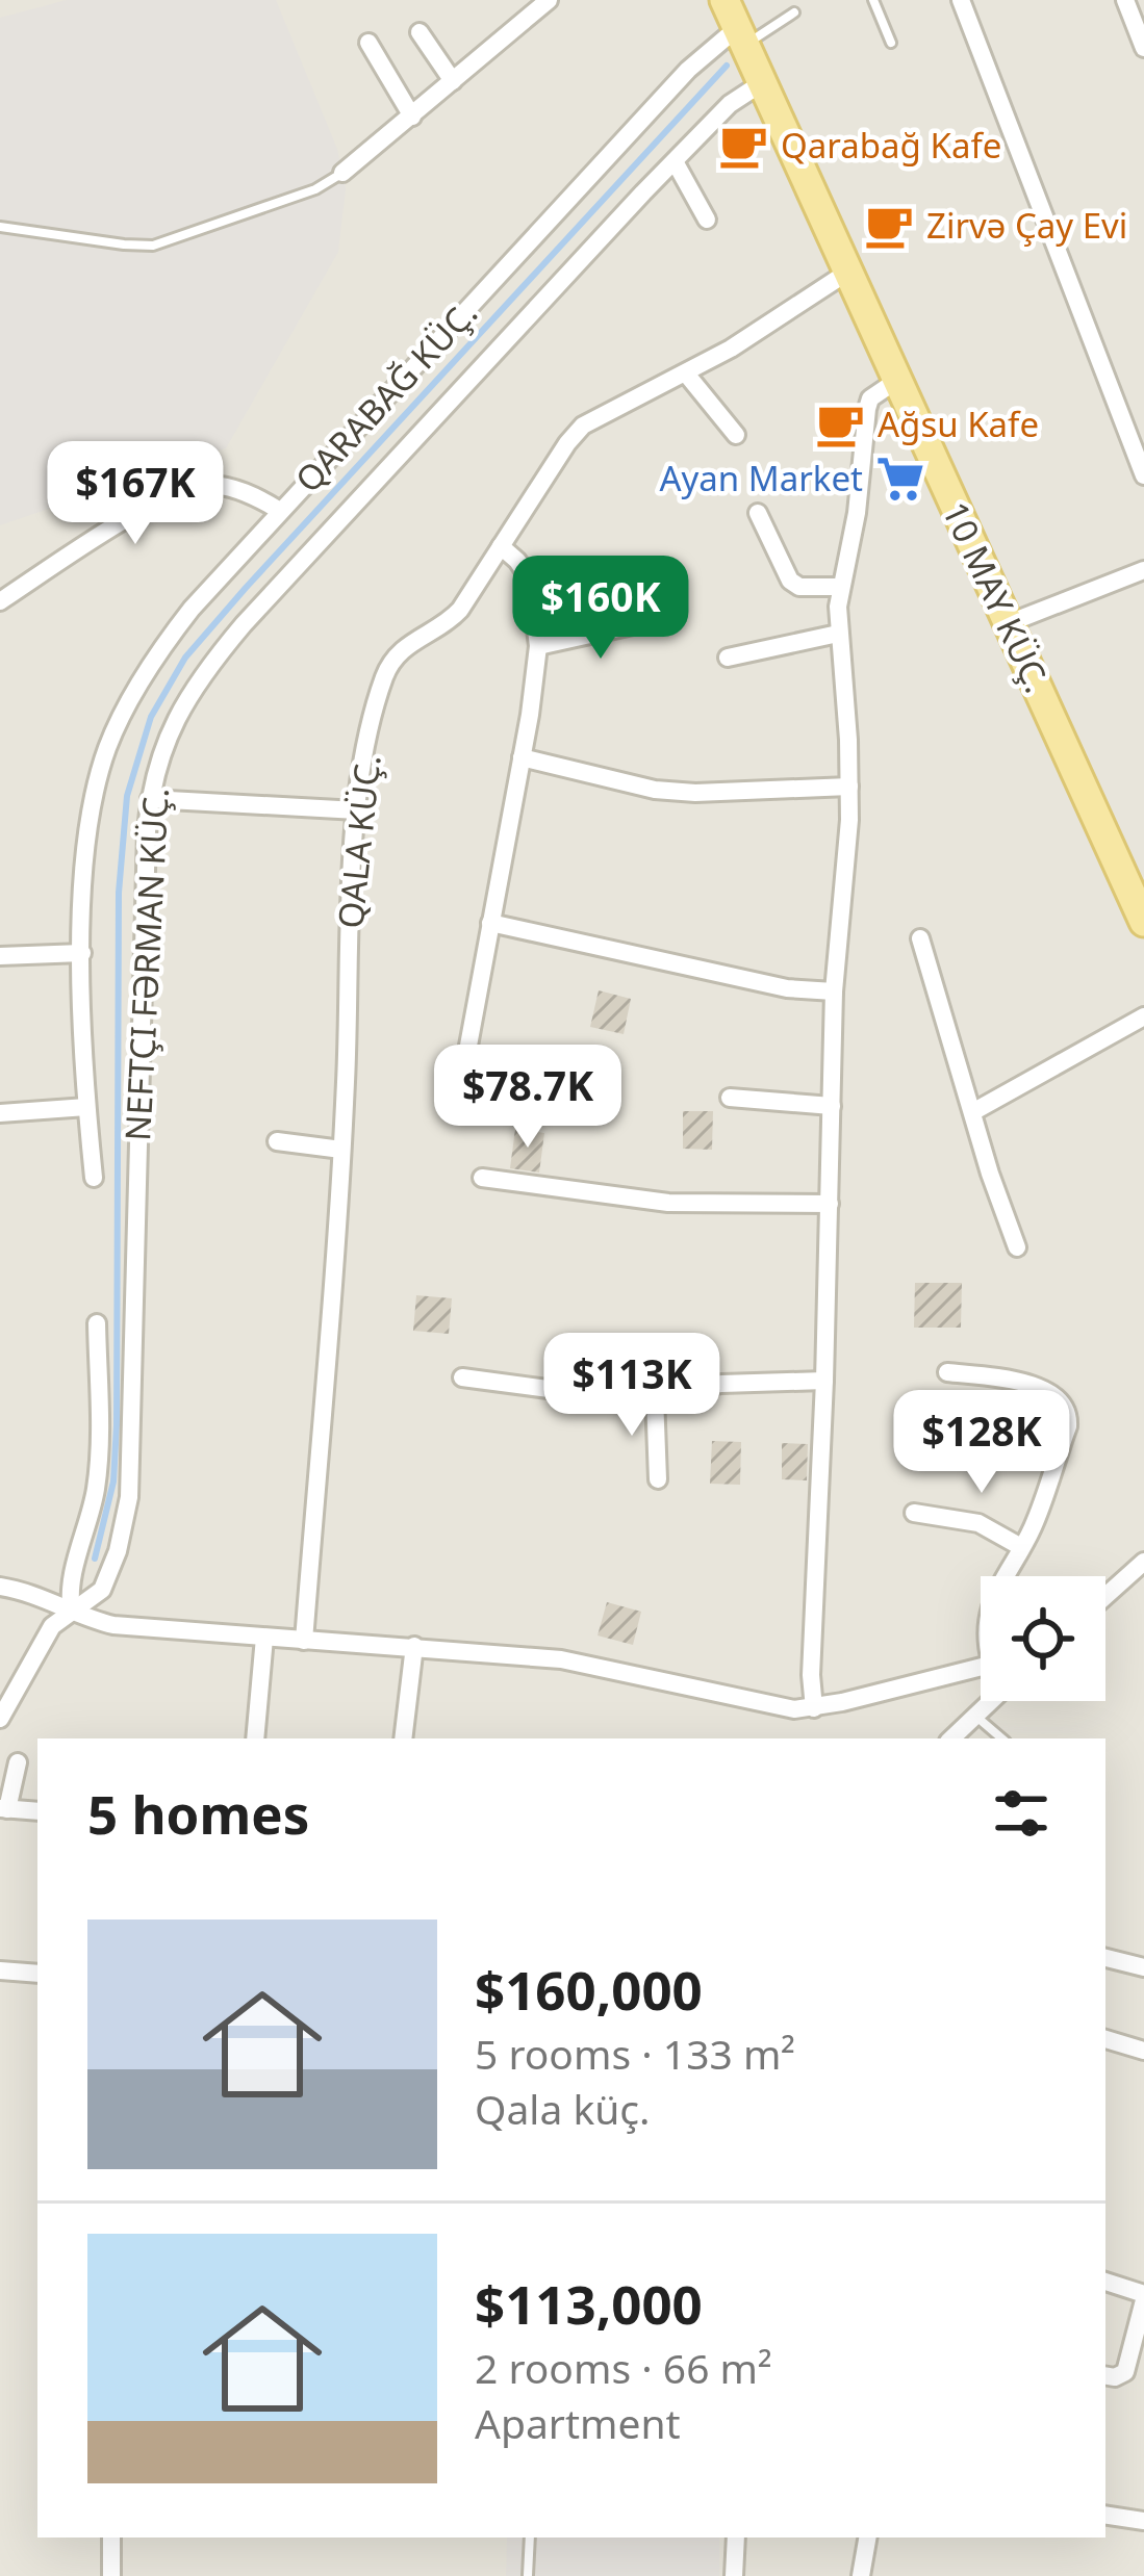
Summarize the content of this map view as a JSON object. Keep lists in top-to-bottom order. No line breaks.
{"streets":{"main road":["10 MAY KÜÇ."],"street":["QARABAĞ KÜÇ.","QALA KÜÇ.","NEFTÇI FƏRMAN KÜÇ."]},"crossings":[["QARABAĞ KÜÇ.","10 MAY KÜÇ."],["10 MAY KÜÇ.","QALA KÜÇ."],["10 MAY KÜÇ.","NEFTÇI FƏRMAN KÜÇ."]],"places":{"cafe":["Qarabağ Kafe","Zirvə Çay Evi","Ağsu Kafe"],"supermarket":["Ayan Market"]},"page":{"price":["$167K","$160K","$78.7K","$113K","$128K"],"heading":"5 homes","list":[{"name":"$160,000","note":"5 rooms · 133 m² · Qala küç."},{"name":"$113,000","note":"2 rooms · 66 m² · Apartment"}]}}
